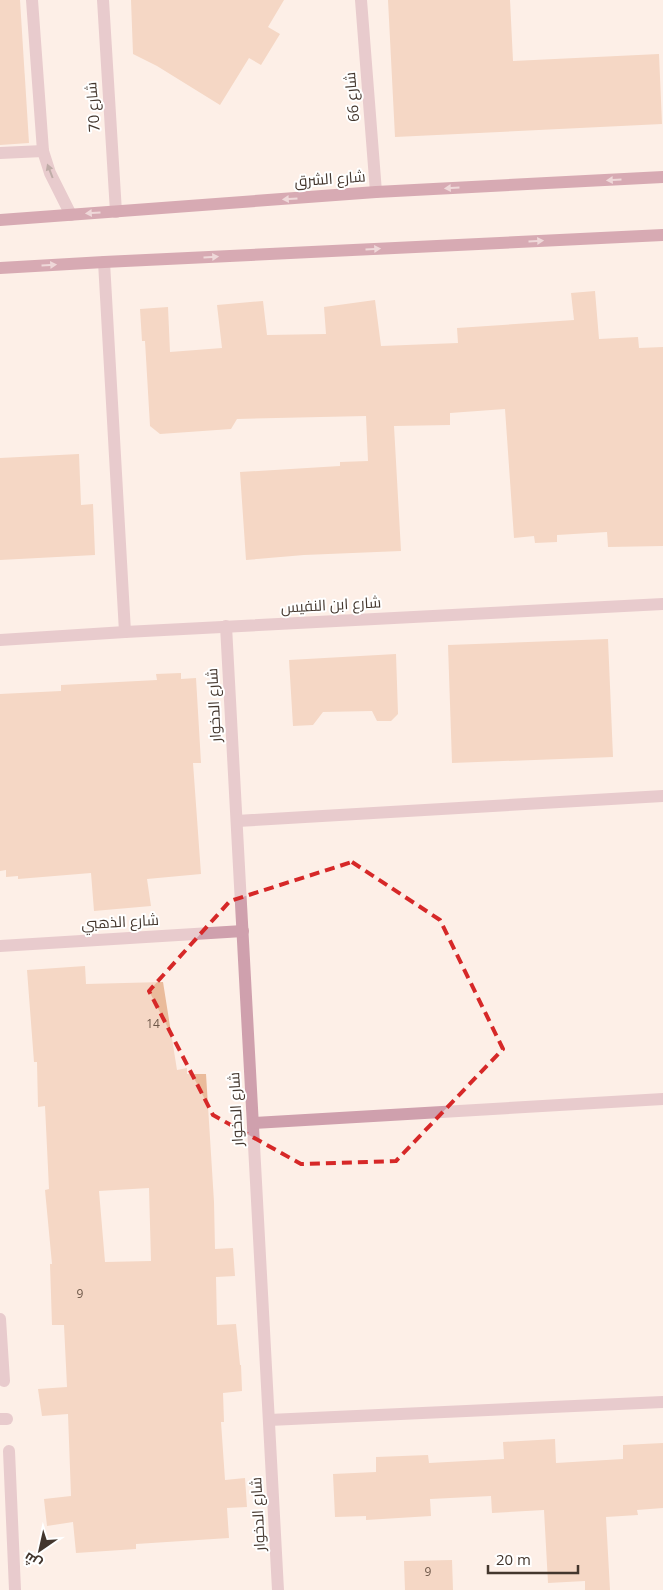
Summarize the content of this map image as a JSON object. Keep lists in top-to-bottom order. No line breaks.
{"streets":{"main road":["شارع الشرق"],"street":["شارع 66","شارع 70","شارع ابن النفيس","شارع الدخوار","شارع الذهبي"]},"crossings":[["شارع 66","شارع الشرق"],["شارع 70","شارع الشرق"],["شارع ابن النفيس","شارع الدخوار"],["شارع الدخوار","شارع الذهبي"]],"house_numbers":["14","9","9"],"scale_bar":"20 m","north":"bottom left"}
